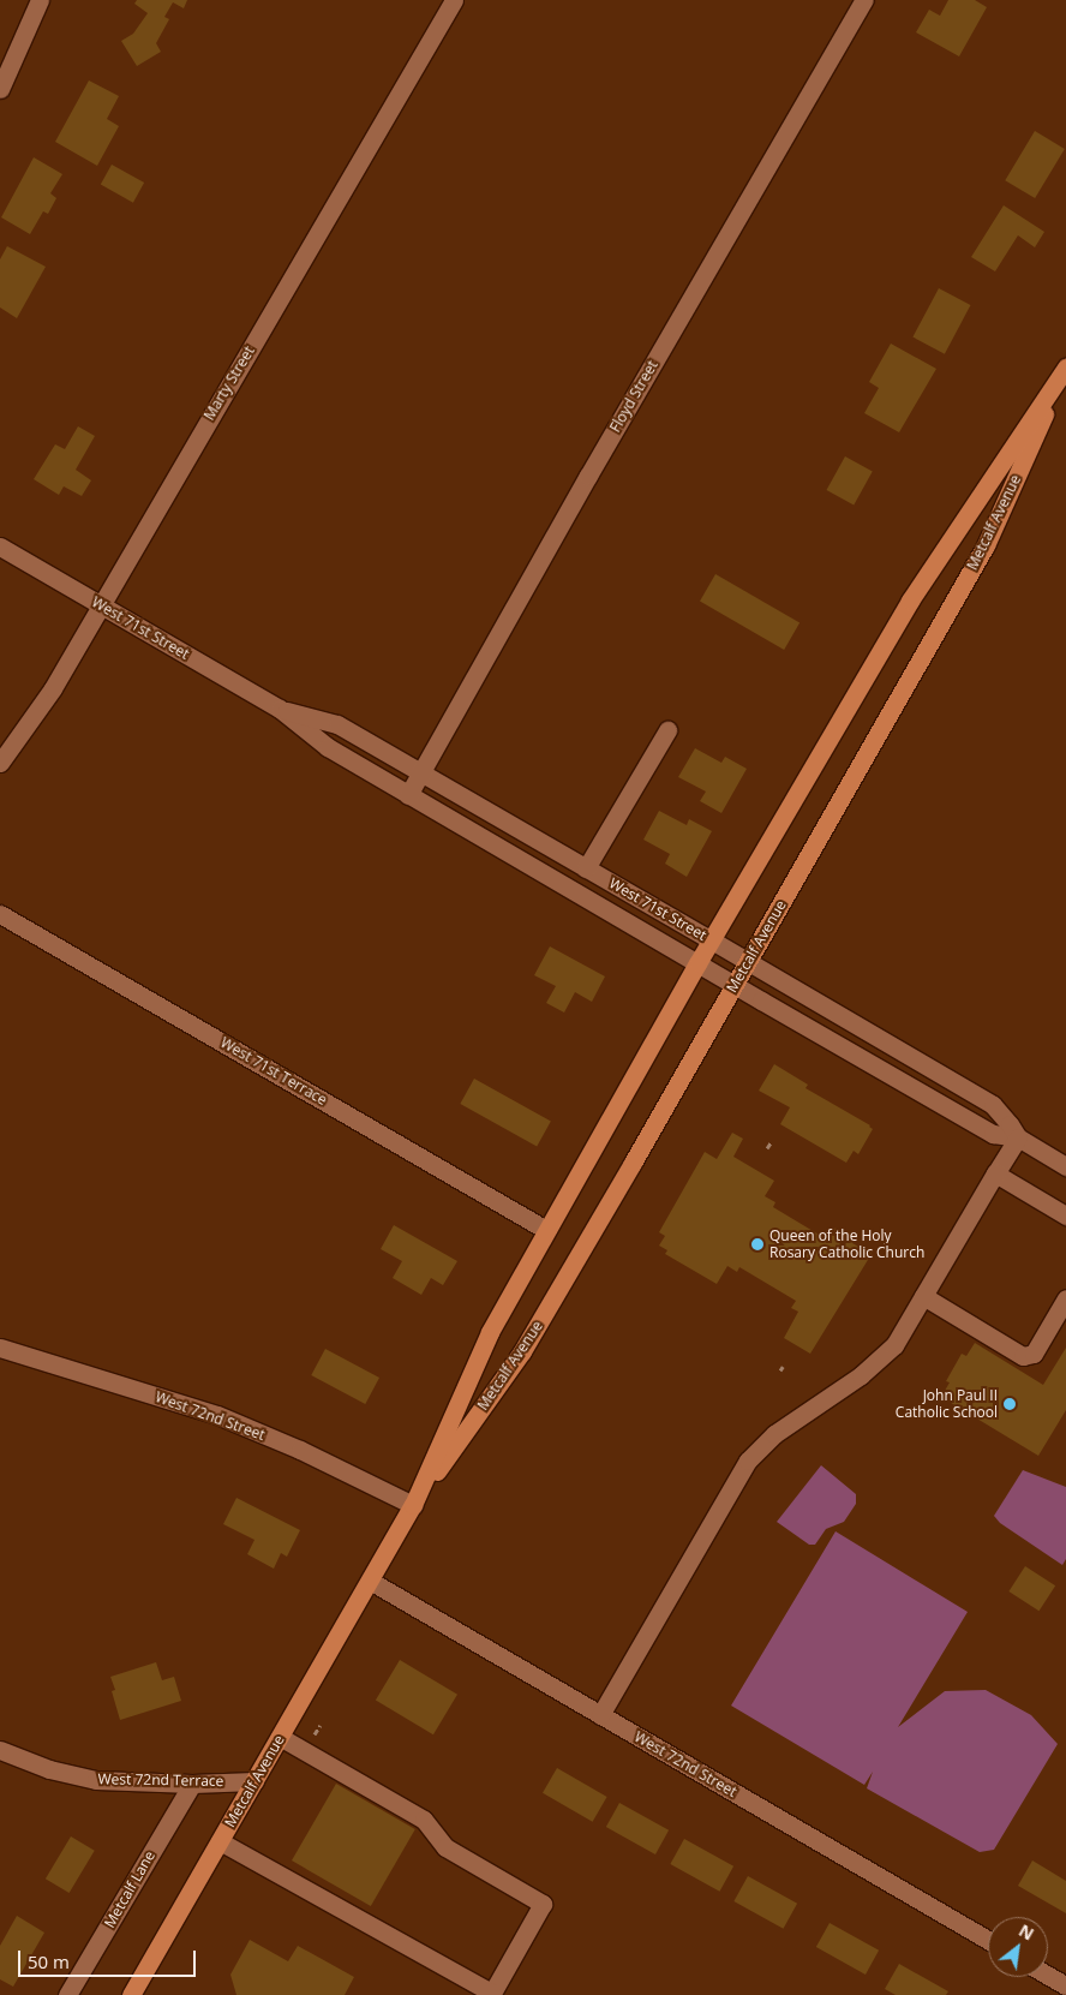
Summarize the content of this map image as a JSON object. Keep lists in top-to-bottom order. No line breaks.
{"streets":{"main road":["Metcalf Avenue"],"street":["Marty Street","Floyd Street","West 71st Street","West 71st Terrace","West 72nd Street","West 72nd Terrace","Metcalf Lane"]},"crossings":[["Marty Street","West 71st Street"],["Floyd Street","West 71st Street"],["Metcalf Avenue","West 71st Street"],["Metcalf Avenue","West 71st Terrace"],["Metcalf Avenue","West 72nd Street"],["Metcalf Avenue","West 72nd Terrace"],["West 72nd Terrace","Metcalf Lane"]],"places":["Queen of the Holy Rosary Catholic Church","John Paul II Catholic School"],"scale_bar":"50 m","north":"top right"}
